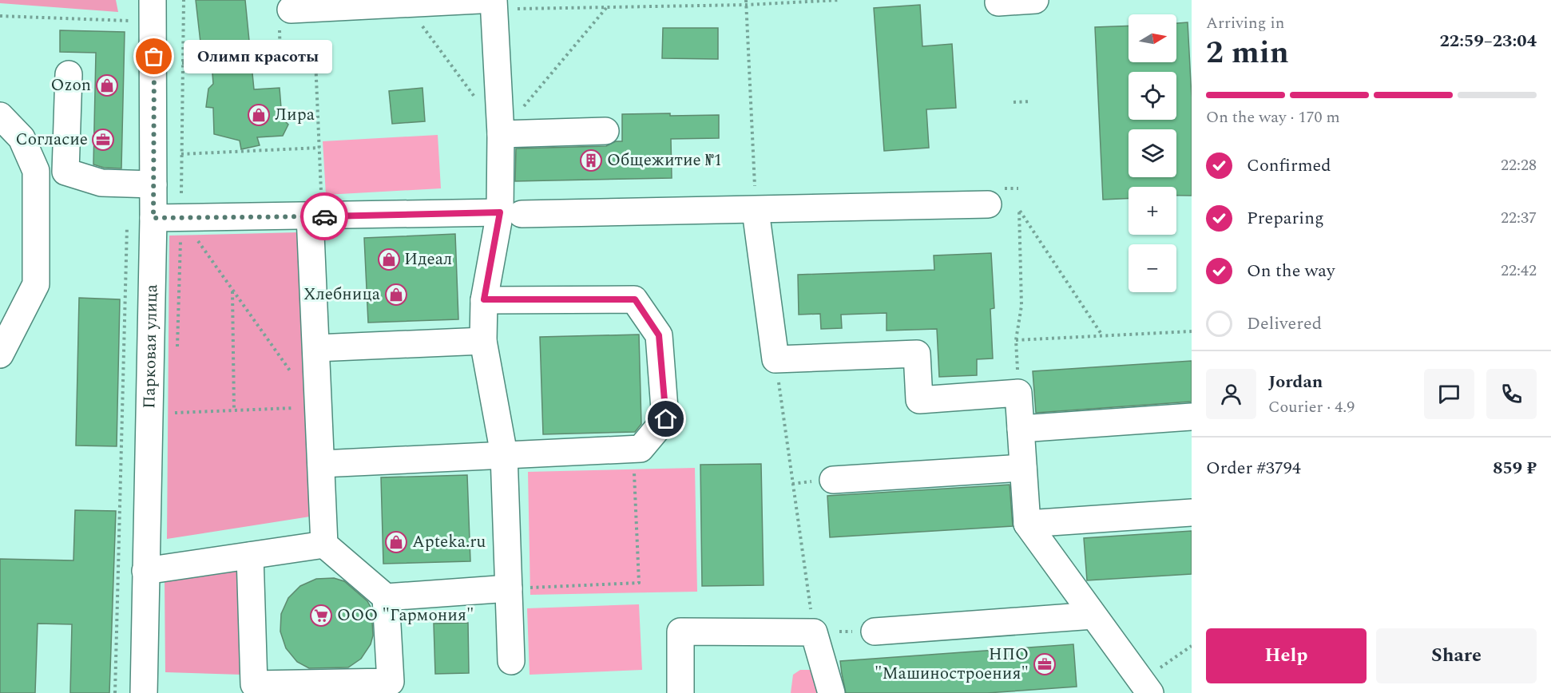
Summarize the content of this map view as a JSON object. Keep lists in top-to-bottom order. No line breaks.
{"streets":{"street":["Парковая улица"]},"places":{"other":["Олимп красоты"],"shop":["Ozon","Лира","Идеал","Хлебница","Apteka.ru"],"office":["Согласие","НПО \"Машиностроения\""],"building":["Общежитие №1"],"supermarket":["ООО \"Гармония\""]},"north":"right","page":{"heading":["2 min","Arriving in","22:59–23:04"],"panel":["Jordan","Courier · 4.9","Order #3794","859 ₽"],"map_buttons":["+","−"],"bubble":"Олимп красоты","bar":"On the way · 170 m","list":[["Confirmed","22:28"],["Preparing","22:37"],["On the way","22:42"],"Delivered"],"buttons":["Help","Share"]}}
